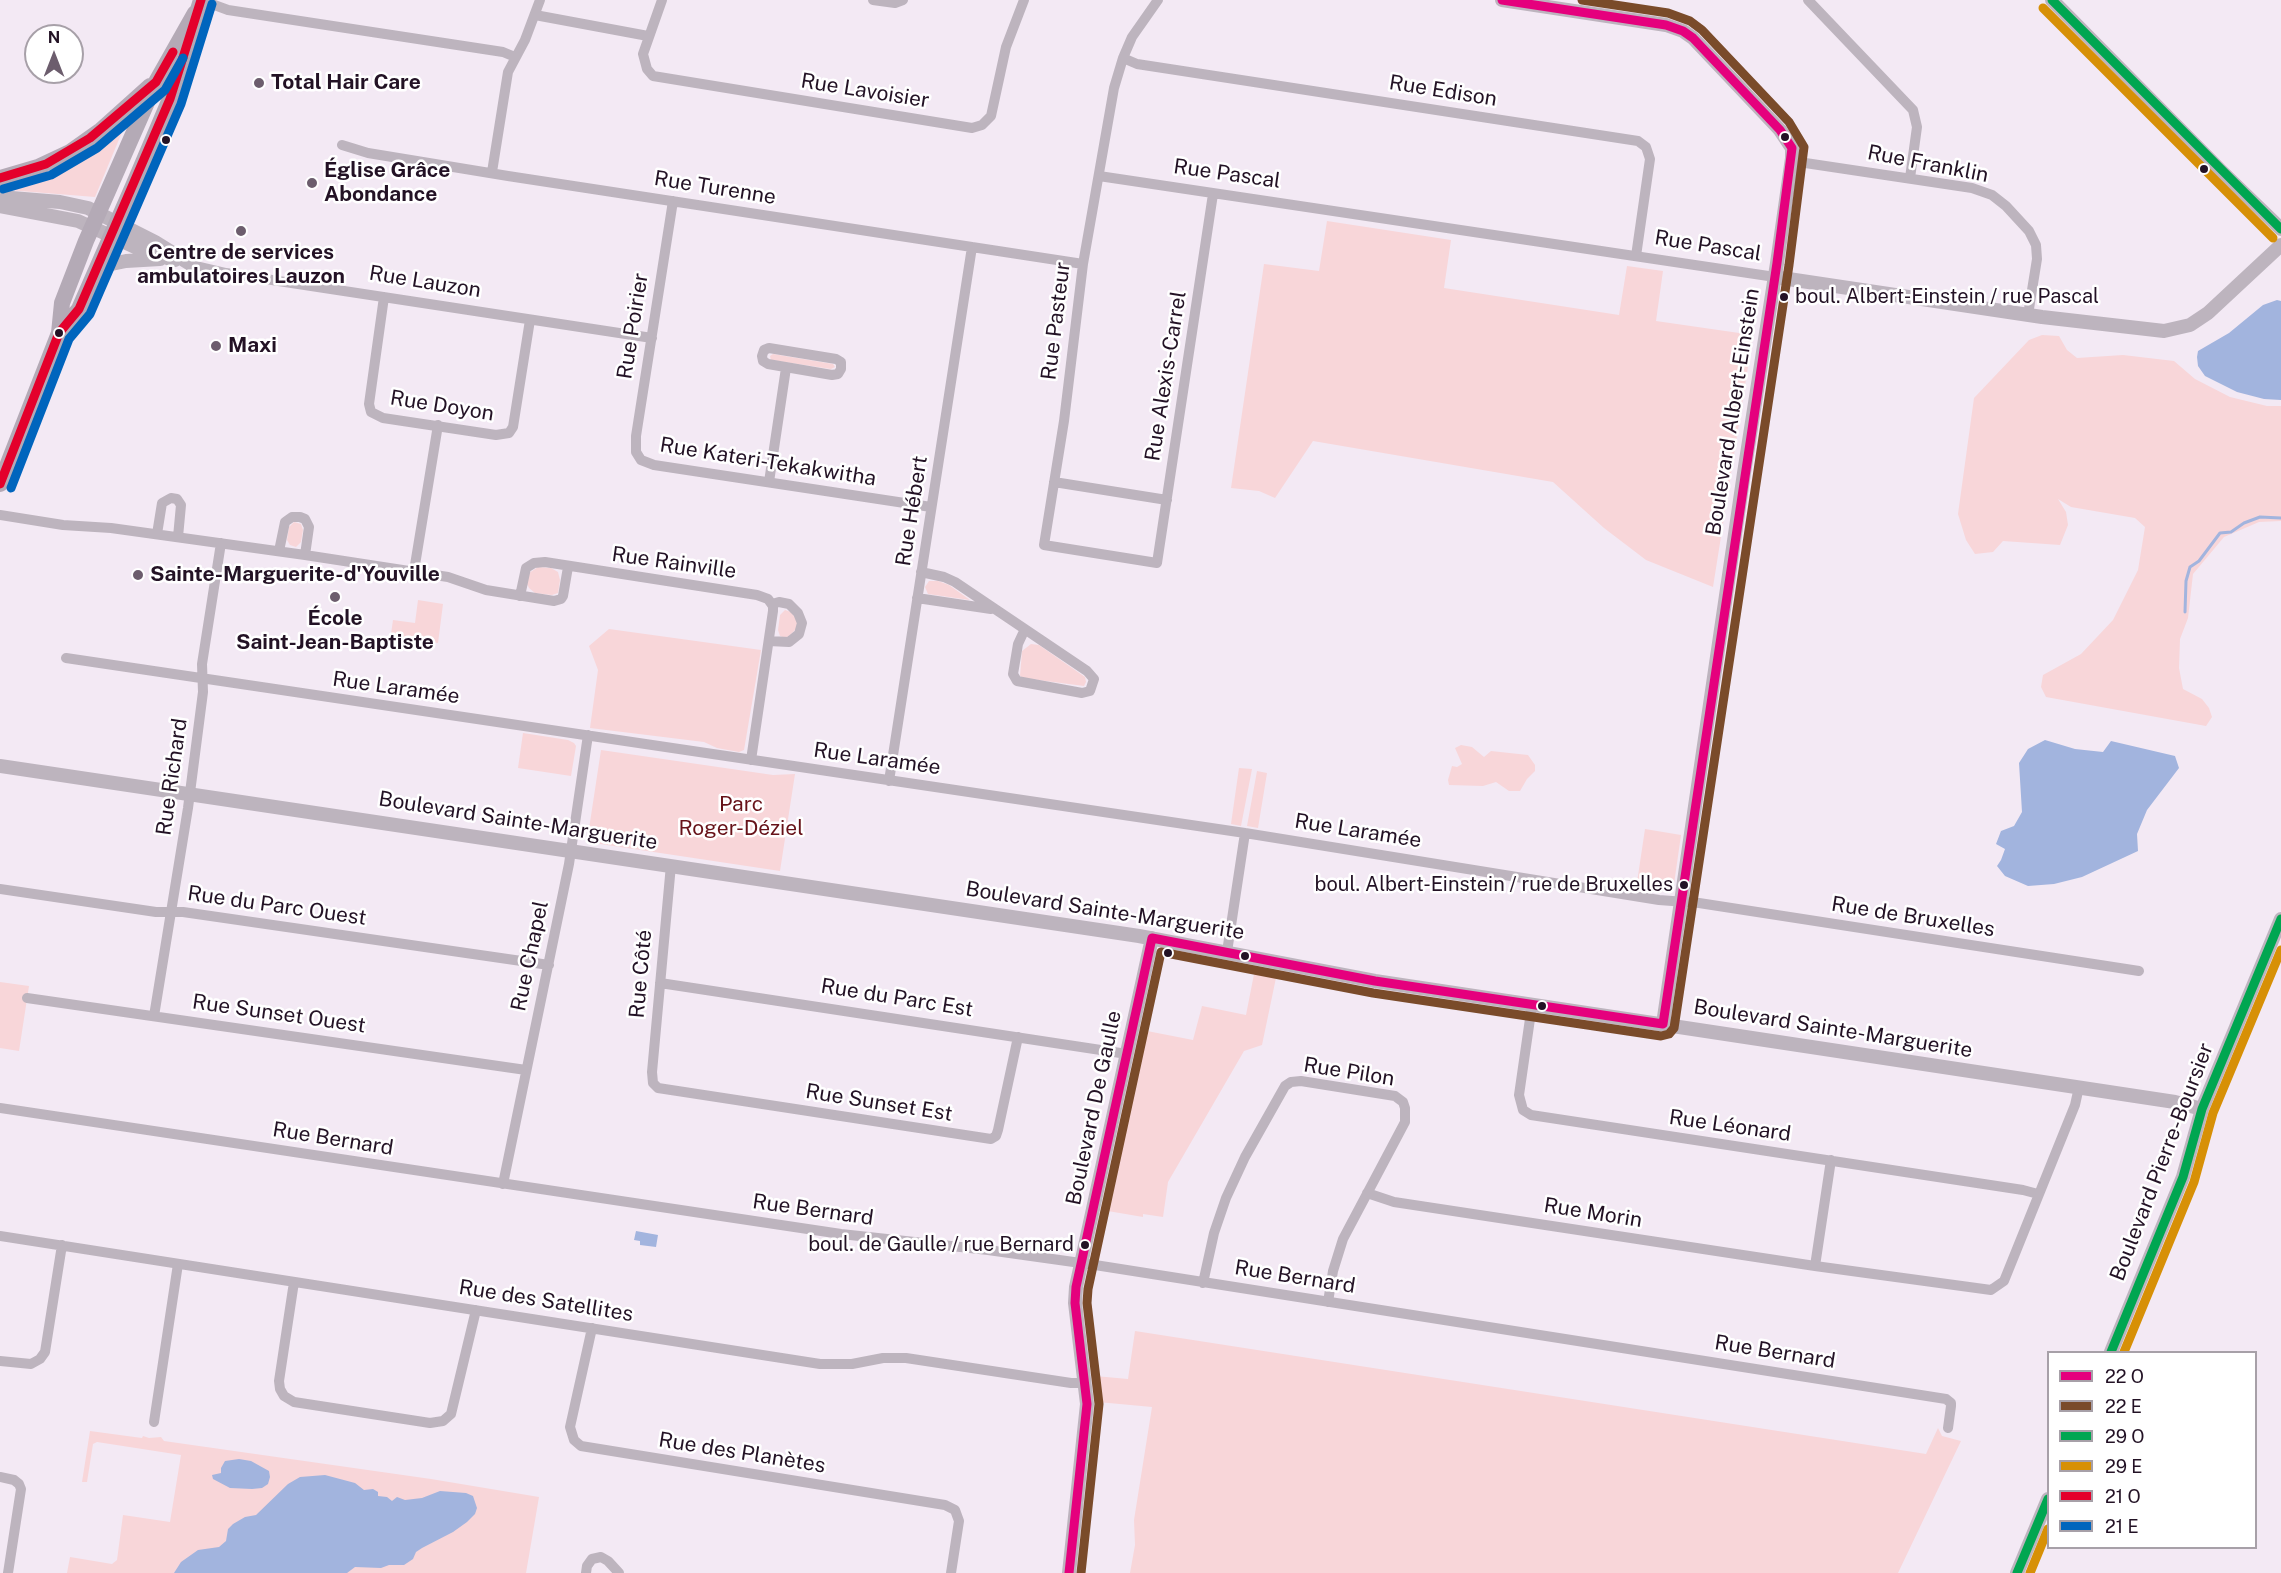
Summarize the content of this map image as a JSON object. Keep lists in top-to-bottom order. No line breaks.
{"streets":{"street":["Rue Lavoisier","Rue Edison","Rue Franklin","Rue Pascal","Rue Turenne","Rue Lauzon","Rue Pasteur","Rue Poirier","Rue Alexis-Carrel","Rue Doyon","Boulevard Albert-Einstein","Rue Kateri-Tekakwitha","Rue Hébert","Rue Rainville","Rue Laramée","Rue Richard","Boulevard Sainte-Marguerite","Rue du Parc Ouest","Rue de Bruxelles","Rue Chapel","Rue Côté","Rue du Parc Est","Rue Sunset Ouest","Rue Pilon","Rue Sunset Est","Boulevard De Gaulle","Rue Léonard","Rue Bernard","Boulevard Pierre-Boursier","Rue Morin","Rue des Satellites","Rue des Planètes"]},"crossings":[["Rue Edison","Rue Pascal"],["Rue Edison","Rue Pasteur"],["Rue Franklin","Rue Pascal"],["Rue Franklin","Boulevard Albert-Einstein"],["Rue Pascal","Rue Pasteur"],["Rue Pascal","Rue Alexis-Carrel"],["Rue Pascal","Boulevard Albert-Einstein"],["Rue Turenne","Rue Pasteur"],["Rue Turenne","Rue Poirier"],["Rue Turenne","Rue Hébert"],["Rue Lauzon","Rue Poirier"],["Rue Lauzon","Rue Doyon"],["Rue Pasteur","Rue Alexis-Carrel"],["Rue Poirier","Rue Kateri-Tekakwitha"],["Boulevard Albert-Einstein","Rue Laramée"],["Boulevard Albert-Einstein","Boulevard Sainte-Marguerite"],["Boulevard Albert-Einstein","Rue de Bruxelles"],["Rue Kateri-Tekakwitha","Rue Hébert"],["Rue Hébert","Rue Laramée"],["Rue Laramée","Rue Richard"],["Rue Laramée","Rue de Bruxelles"],["Rue Laramée","Rue Chapel"],["Rue Richard","Boulevard Sainte-Marguerite"],["Rue Richard","Rue du Parc Ouest"],["Rue Richard","Rue Sunset Ouest"],["Boulevard Sainte-Marguerite","Rue Chapel"],["Boulevard Sainte-Marguerite","Rue Côté"],["Boulevard Sainte-Marguerite","Boulevard De Gaulle"],["Boulevard Sainte-Marguerite","Rue Léonard"],["Boulevard Sainte-Marguerite","Boulevard Pierre-Boursier"],["Boulevard Sainte-Marguerite","Rue Morin"],["Rue du Parc Ouest","Rue Chapel"],["Rue Chapel","Rue Sunset Ouest"],["Rue Chapel","Rue Bernard"],["Rue Côté","Rue du Parc Est"],["Rue Côté","Rue Sunset Est"],["Rue du Parc Est","Rue Sunset Est"],["Rue du Parc Est","Boulevard De Gaulle"],["Rue Pilon","Rue Bernard"],["Rue Pilon","Rue Morin"],["Boulevard De Gaulle","Rue Bernard"],["Boulevard De Gaulle","Rue des Satellites"],["Rue Léonard","Rue Morin"],["Rue des Satellites","Rue des Planètes"]],"parks":["Parc Roger-Déziel"],"places":["Total Hair Care","Église Grâce Abondance","Centre de services ambulatoires Lauzon","boul. Albert-Einstein / rue Pascal","Maxi","Sainte-Marguerite-d'Youville","École Saint-Jean-Baptiste","boul. Albert-Einstein / rue de Bruxelles","boul. de Gaulle / rue Bernard"],"legend":["22 O","22 E","29 O","29 E","21 O","21 E"],"north":"top"}
